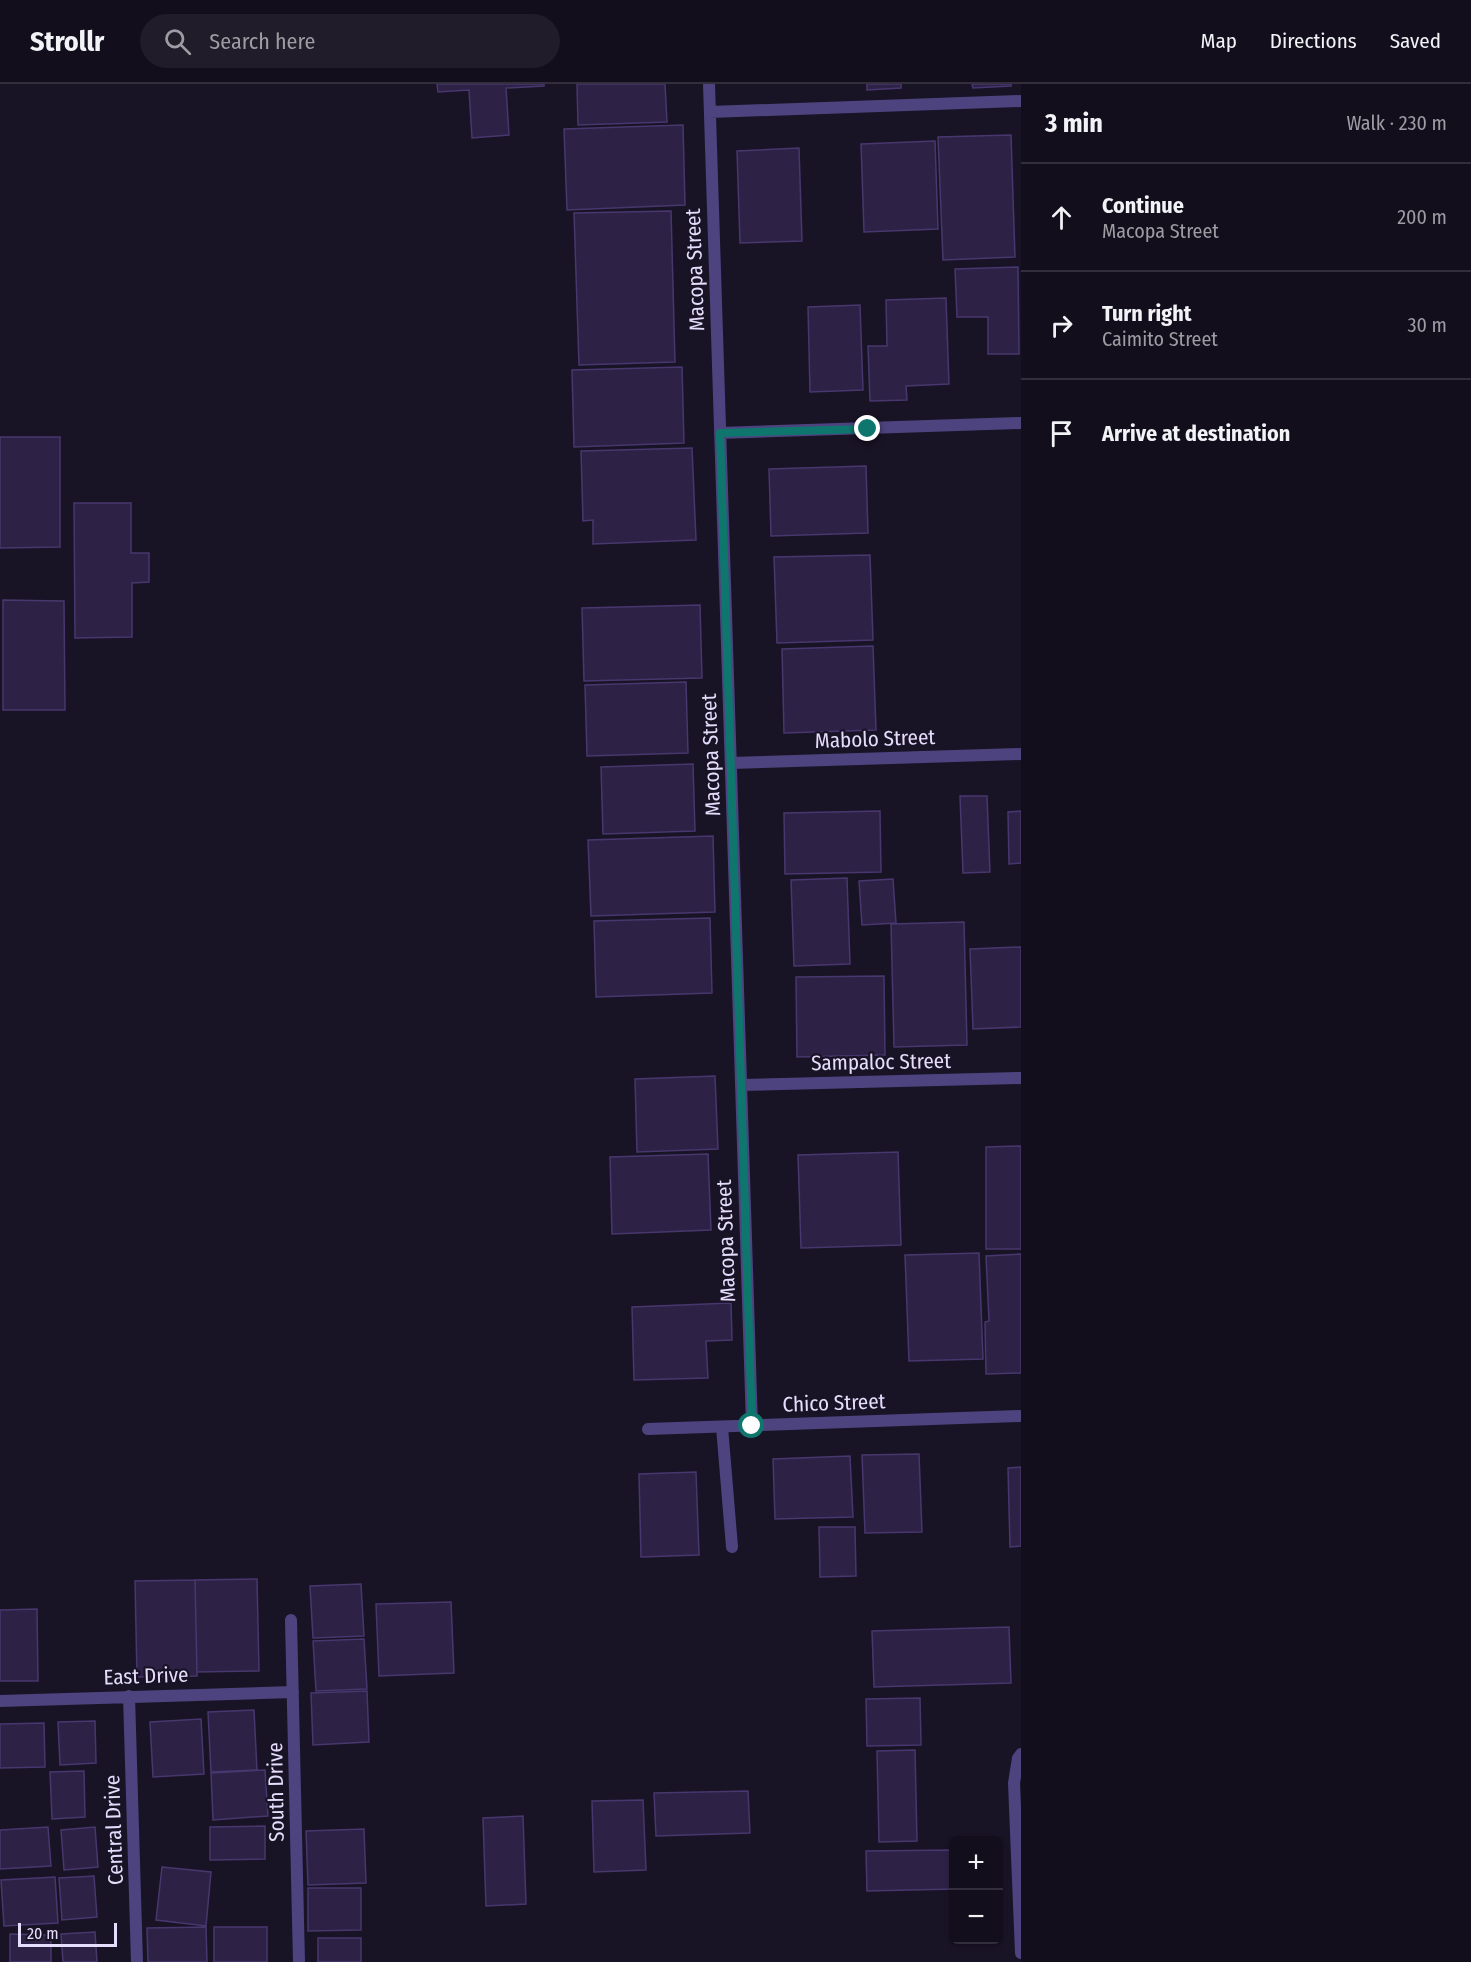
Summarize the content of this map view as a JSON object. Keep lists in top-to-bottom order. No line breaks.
{"streets":{"street":["Macopa Street","Mabolo Street","Sampaloc Street","Chico Street","East Drive","South Drive","Central Drive"]},"crossings":[["Macopa Street","Mabolo Street"],["Macopa Street","Sampaloc Street"],["Macopa Street","Chico Street"],["East Drive","South Drive"],["East Drive","Central Drive"]],"scale_bar":"20 m","page":{"header":"Strollr","search":"Search here","nav":["Map","Directions","Saved"],"heading":["3 min","Walk · 230 m"],"list":[["Continue","Macopa Street","200 m"],["Turn right","Caimito Street","30 m"],"Arrive at destination"],"map_buttons":["+","−"],"scale":"20 m"}}
